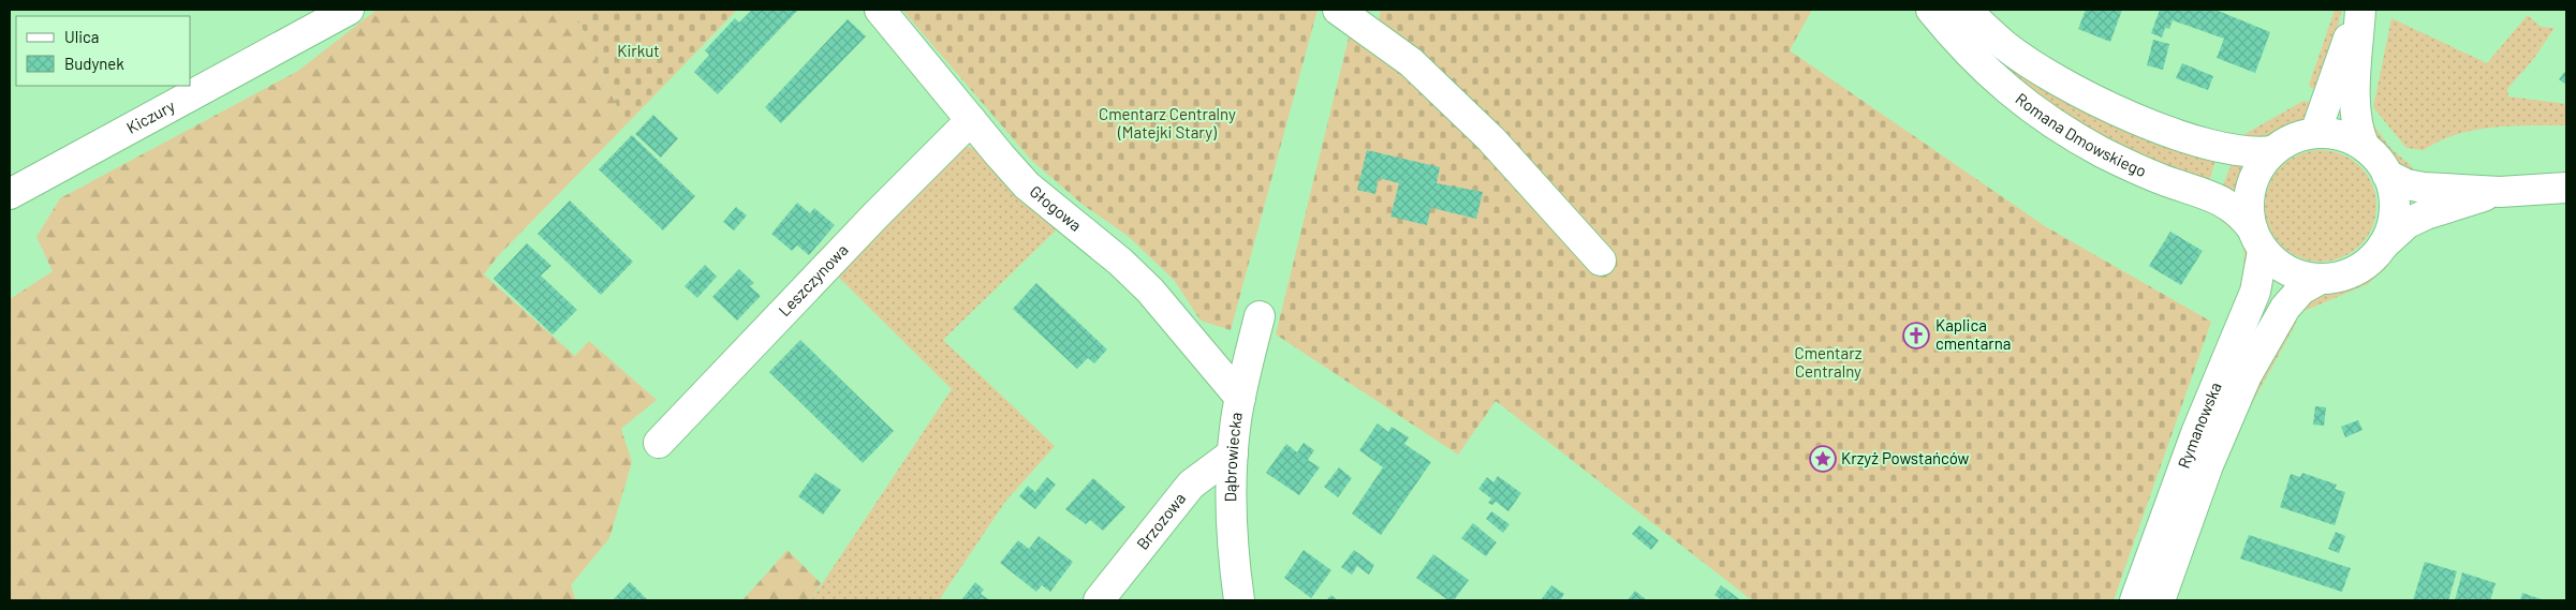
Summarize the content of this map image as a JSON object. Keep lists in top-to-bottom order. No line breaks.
{"streets":{"street":["Kiczury","Romana Dmowskiego","Głogowa","Leszczynowa","Rymanowska","Dąbrowiecka","Brzozowa"]},"crossings":[["Romana Dmowskiego","Rymanowska"],["Głogowa","Leszczynowa"],["Głogowa","Dąbrowiecka"],["Dąbrowiecka","Brzozowa"]],"parks":["Kirkut","Cmentarz Centralny (Matejki Stary)","Cmentarz Centralny"],"places":{"church":["Kaplica cmentarna"],"place":["Krzyż Powstańców"]},"legend":["Ulica","Budynek"]}
